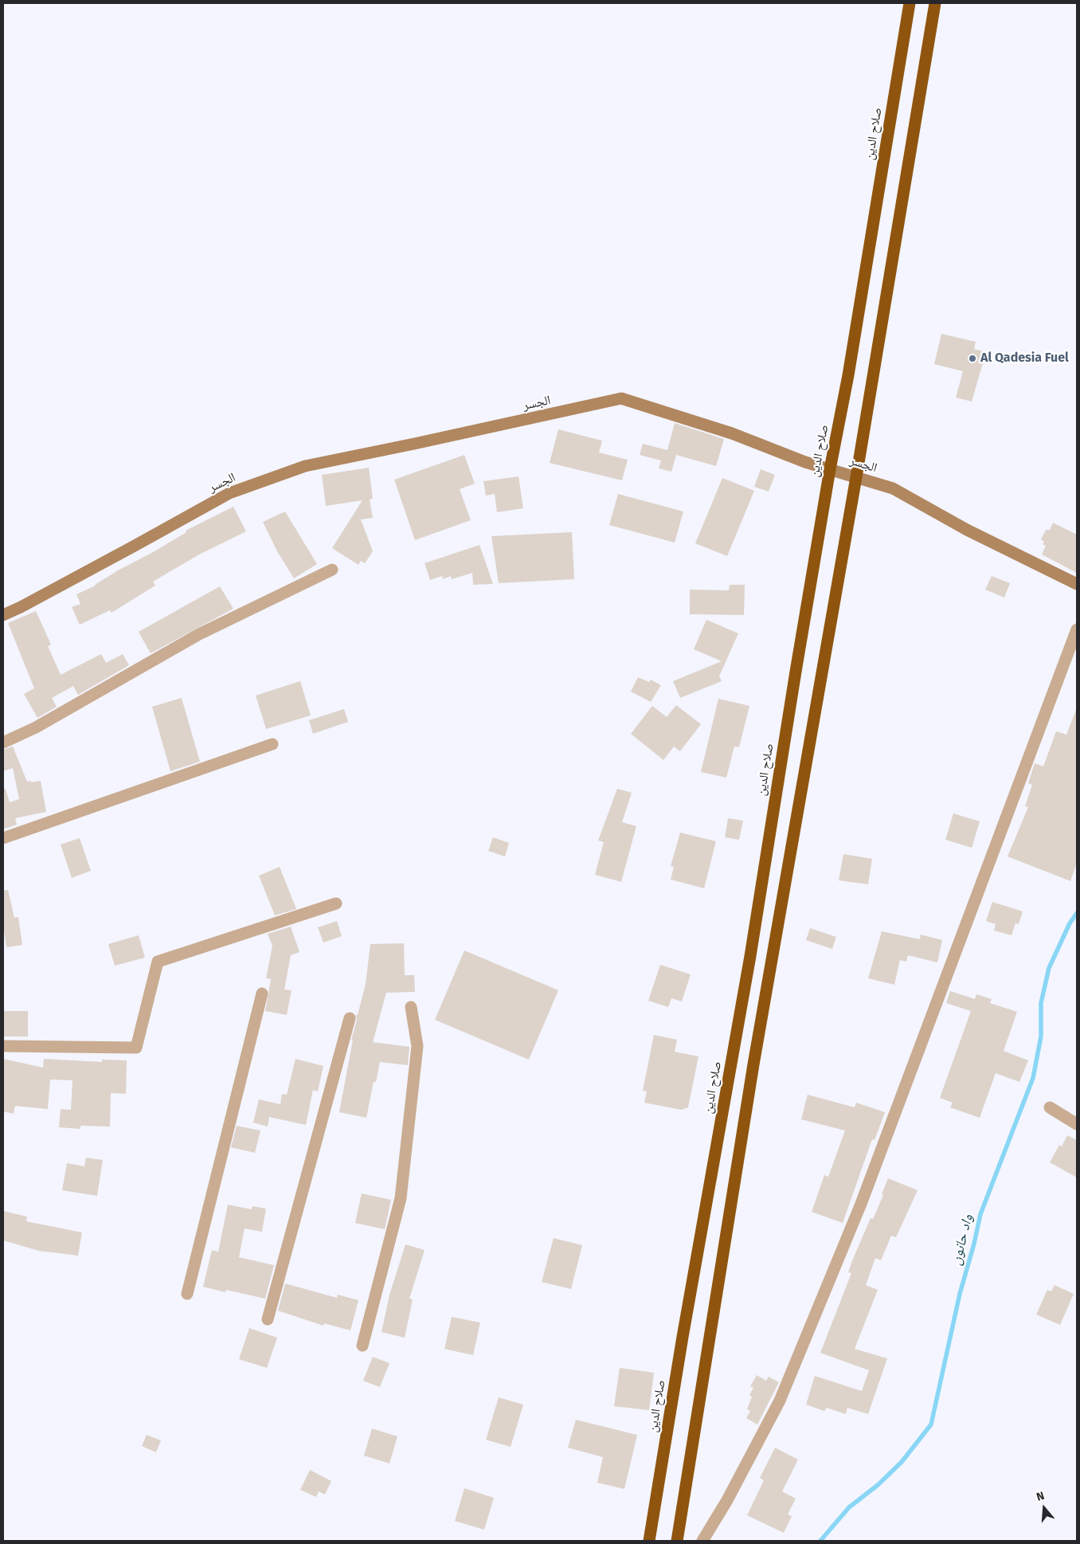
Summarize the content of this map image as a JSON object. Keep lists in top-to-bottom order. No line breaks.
{"streets":{"highway":["صلاح الدين"],"street":["الجسر"]},"crossings":[["صلاح الدين","الجسر"]],"water":["واد حانون"],"places":["Al Qadesia Fuel"],"north":"top"}
